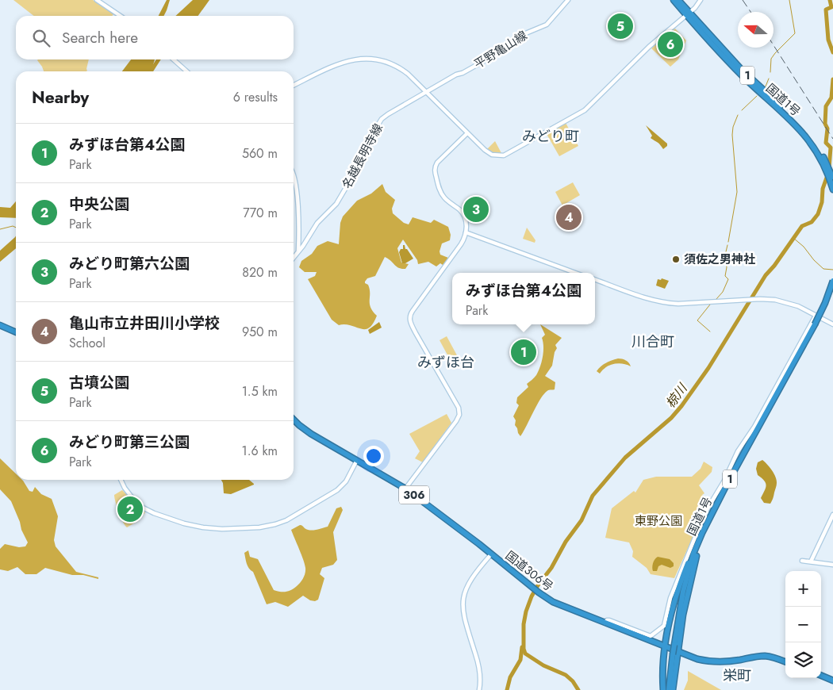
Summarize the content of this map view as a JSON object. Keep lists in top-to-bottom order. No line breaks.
{"streets":{"highway":["1","国道1号","306","国道306号"],"street":["平野亀山線","名越長明寺線"]},"crossings":[["平野亀山線","名越長明寺線"],["国道1号","国道306号"]],"districts":["みどり町","川合町","みずほ台","栄町"],"water":["椋川"],"parks":["東野公園"],"places":["須佐之男神社"],"north":"left","page":{"pins":["5","6","3","4","1","2"],"search":"Search here","heading":["Nearby","6 results"],"list":[{"mark":"1","name":"みずほ台第4公園","note":"Park","value":"560 m"},{"mark":"2","name":"中央公園","note":"Park","value":"770 m"},{"mark":"3","name":"みどり町第六公園","note":"Park","value":"820 m"},{"mark":"4","name":"亀山市立井田川小学校","note":"School","value":"950 m"},{"mark":"5","name":"古墳公園","note":"Park","value":"1.5 km"},{"mark":"6","name":"みどり町第三公園","note":"Park","value":"1.6 km"}],"popup":["みずほ台第4公園","Park"],"map_buttons":["+","−"]}}
